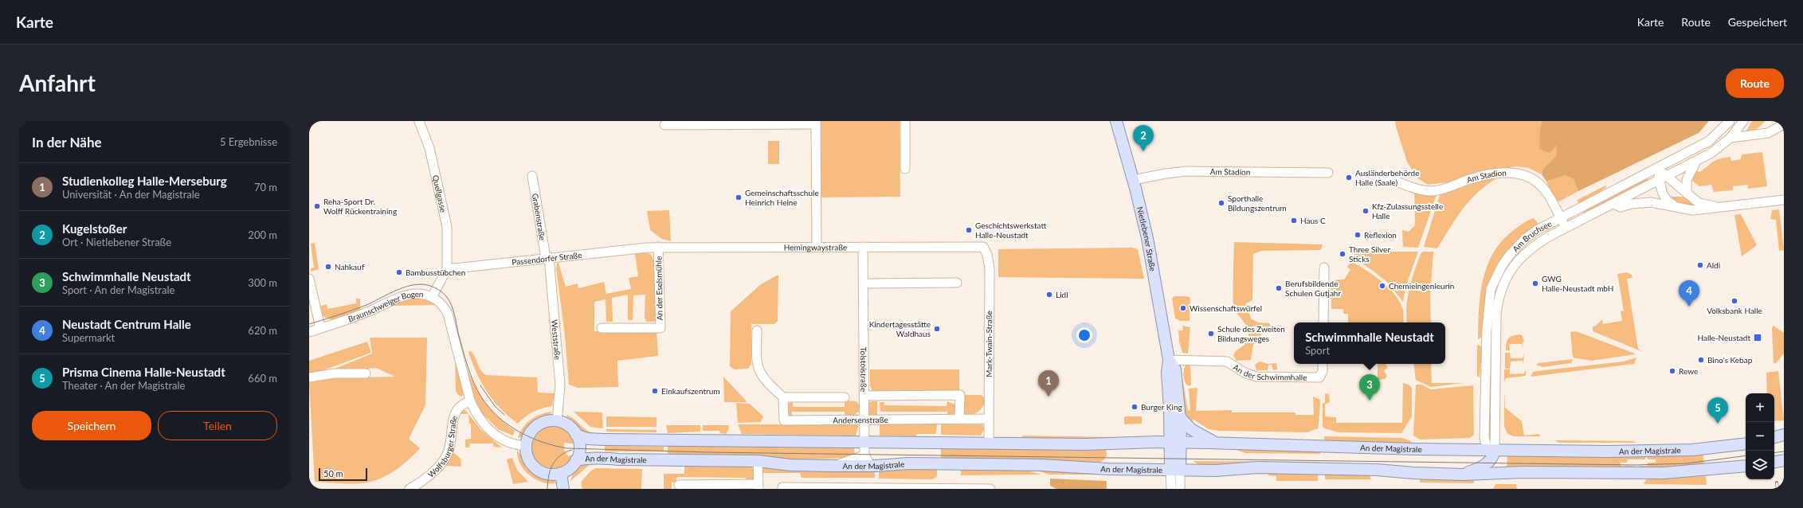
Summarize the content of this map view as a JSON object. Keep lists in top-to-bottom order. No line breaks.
{"streets":{"main road":["Nietlebener Straße","An der Magistrale"],"street":["Am Stadion","Quellgasse","Grabenstraße","Am Bruchsee","Hemingwaystraße","Passendorfer Straße","An der Eselsmühle","Braunschweiger Bogen","Weststraße","Mark-Twain-Straße","Tolstoistraße","An der Schwimmhalle","Andersenstraße","Wolfsburger Straße"]},"crossings":[["Am Stadion","Am Bruchsee"],["Am Stadion","Nietlebener Straße"],["Quellgasse","Passendorfer Straße"],["Quellgasse","Braunschweiger Bogen"],["Grabenstraße","Passendorfer Straße"],["Grabenstraße","Weststraße"],["Am Bruchsee","An der Magistrale"],["Nietlebener Straße","An der Schwimmhalle"],["Nietlebener Straße","An der Magistrale"],["Hemingwaystraße","Passendorfer Straße"],["Hemingwaystraße","An der Eselsmühle"],["Hemingwaystraße","Mark-Twain-Straße"],["Hemingwaystraße","Tolstoistraße"],["Passendorfer Straße","Braunschweiger Bogen"],["Passendorfer Straße","Weststraße"],["Weststraße","An der Magistrale"],["Mark-Twain-Straße","Andersenstraße"],["Mark-Twain-Straße","An der Magistrale"],["Tolstoistraße","Andersenstraße"],["Tolstoistraße","An der Magistrale"]],"places":{"other":["Ausländerbehörde Halle (Saale)","Gemeinschaftsschule Heinrich Heine","Sporthalle Bildungszentrum","Reha-Sport Dr. Wolff Rückentraining","Kfz-Zulassungsstelle Halle","Haus C","Geschichtswerkstatt Halle-Neustadt","Reflexion","Three Silver Sticks","Aldi","Nahkauf","Bambusstübchen","GWG Halle-Neustadt mbH","Chemieingenieurin","Berufsbildende Schulen Gutjahr","Lidl","Volksbank Halle","Wissenschaftswürfel","Kindertagesstätte Waldhaus","Schule des Zweiten Bildungsweges","Bino’s Kebap","Rewe","Einkaufszentrum","Burger King"],"transit":["Halle-Neustadt"]},"scale_bar":"50 m","page":{"header":"Karte","nav":["Karte","Route","Gespeichert"],"buttons":["Route",["Speichern","Teilen"]],"title":"Anfahrt","heading":["In der Nähe","5 Ergebnisse"],"pins":["2","4","1","3","5"],"list":[{"mark":"1","name":"Studienkolleg Halle-Merseburg","note":"Universität · An der Magistrale","value":"70 m"},{"mark":"2","name":"Kugelstoßer","note":"Ort · Nietlebener Straße","value":"200 m"},{"mark":"3","name":"Schwimmhalle Neustadt","note":"Sport · An der Magistrale","value":"300 m"},{"mark":"4","name":"Neustadt Centrum Halle","note":"Supermarkt","value":"620 m"},{"mark":"5","name":"Prisma Cinema Halle-Neustadt","note":"Theater · An der Magistrale","value":"660 m"}],"popup":["Schwimmhalle Neustadt","Sport"],"map_buttons":["+","−"],"scale":"50 m"}}
